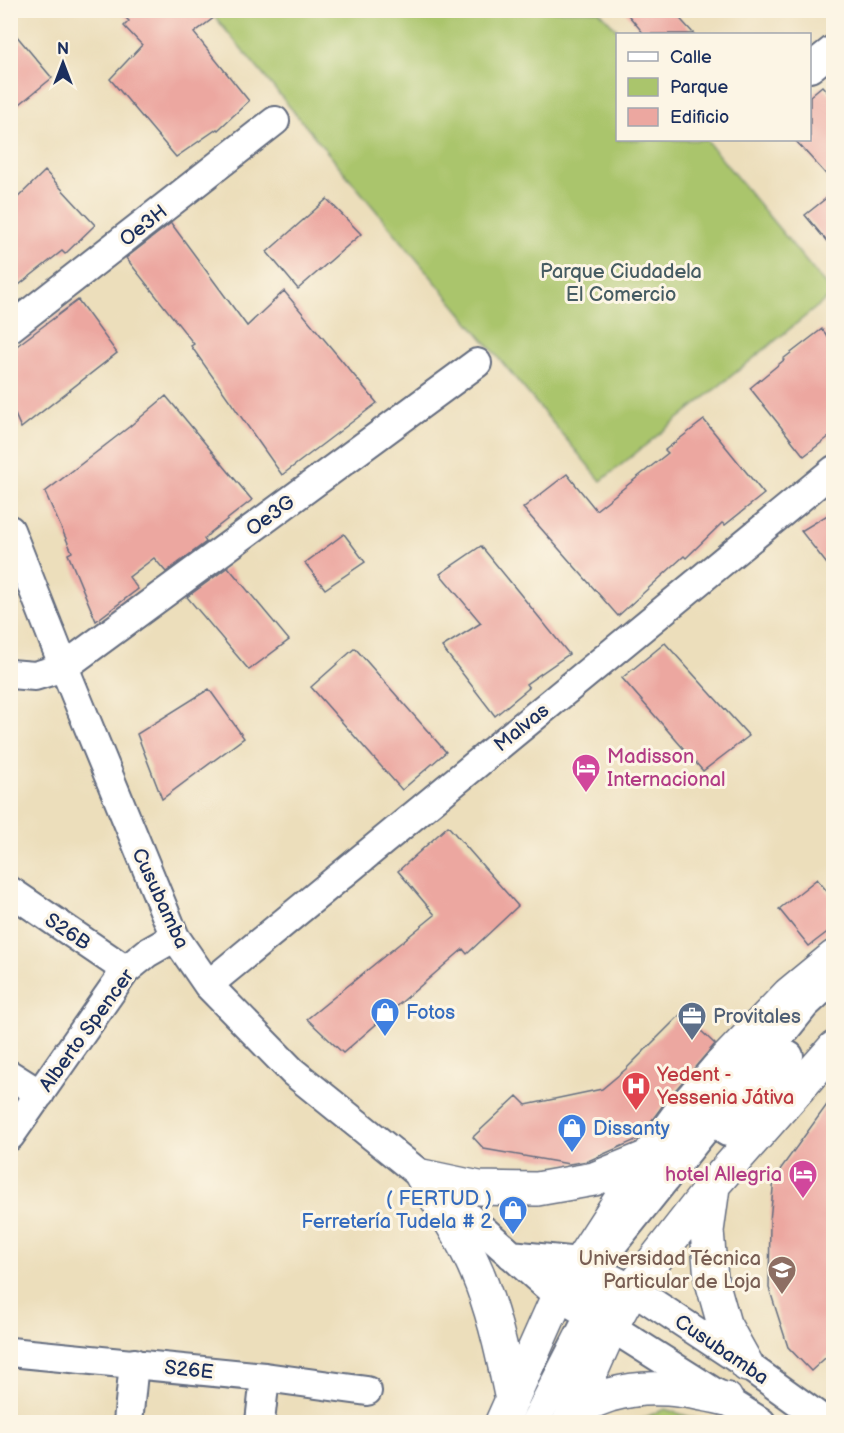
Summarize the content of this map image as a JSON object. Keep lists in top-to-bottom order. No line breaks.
{"streets":{"street":["Oe3H","Oe3G","Malvas","Cusubamba","S26B","Alberto Spencer","S26E"]},"crossings":[["Oe3G","Cusubamba"],["Malvas","Cusubamba"],["Cusubamba","Alberto Spencer"],["S26B","Alberto Spencer"]],"parks":["Parque Ciudadela El Comercio"],"places":{"hotel":["Madisson Internacional","hotel Allegria"],"shop":["Fotos","Dissanty","( FERTUD ) Ferretería Tudela # 2"],"office":["Provitales"],"hospital":["Yedent - Yessenia Játiva"],"school or university":["Universidad Técnica Particular de Loja"]},"legend":["Calle","Parque","Edificio"],"north":"top"}
